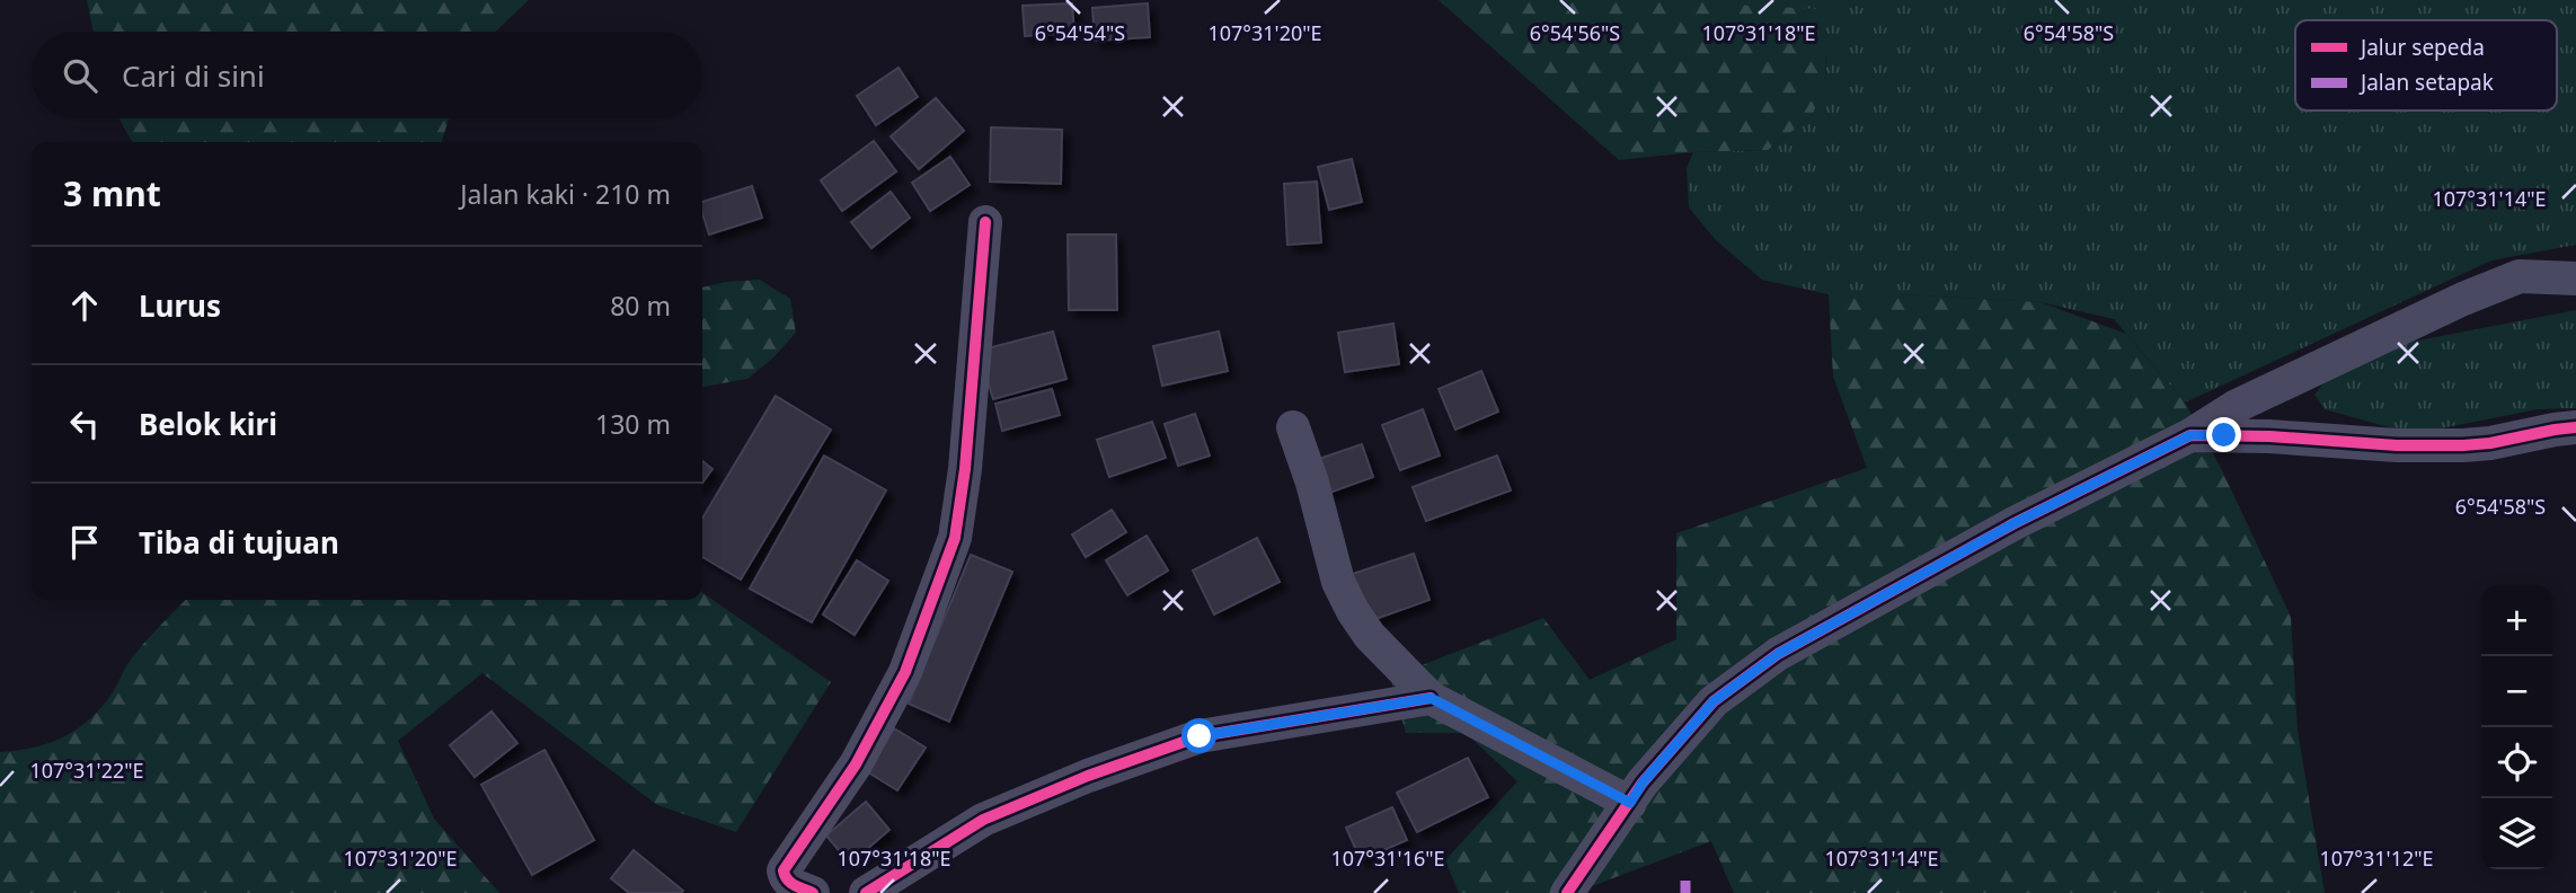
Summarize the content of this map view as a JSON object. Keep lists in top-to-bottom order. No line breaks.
{"legend":["Jalur sepeda","Jalan setapak"],"page":{"search":"Cari di sini","heading":["3 mnt","Jalan kaki · 210 m"],"list":[["Lurus","80 m"],["Belok kiri","130 m"],"Tiba di tujuan"],"map_buttons":["+","−"]},"coordinates":["6°54'54\"S","107°31'20\"E","6°54'56\"S","107°31'18\"E","6°54'58\"S","107°31'14\"E","107°31'22\"E","107°31'16\"E","107°31'12\"E"]}
